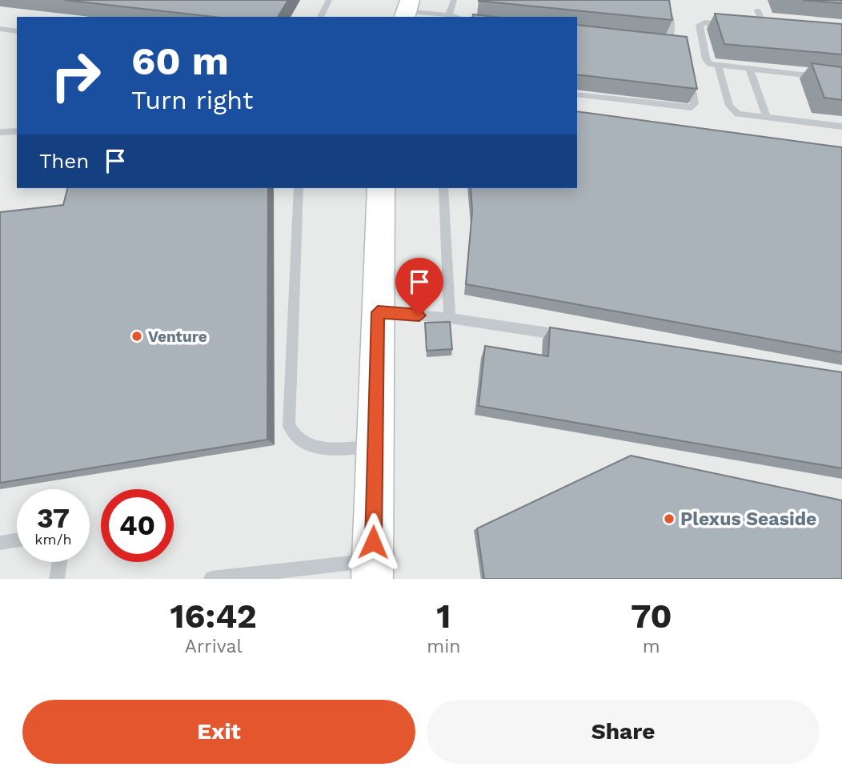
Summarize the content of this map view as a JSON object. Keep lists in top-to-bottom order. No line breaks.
{"places":["Venture","Plexus Seaside"],"page":{"turn":["60 m","Turn right"],"then":"Then","speed":"37 km/h","limit":"40","eta":["16:42","Arrival","1","min","70","m"],"buttons":["Exit","Share"]}}
